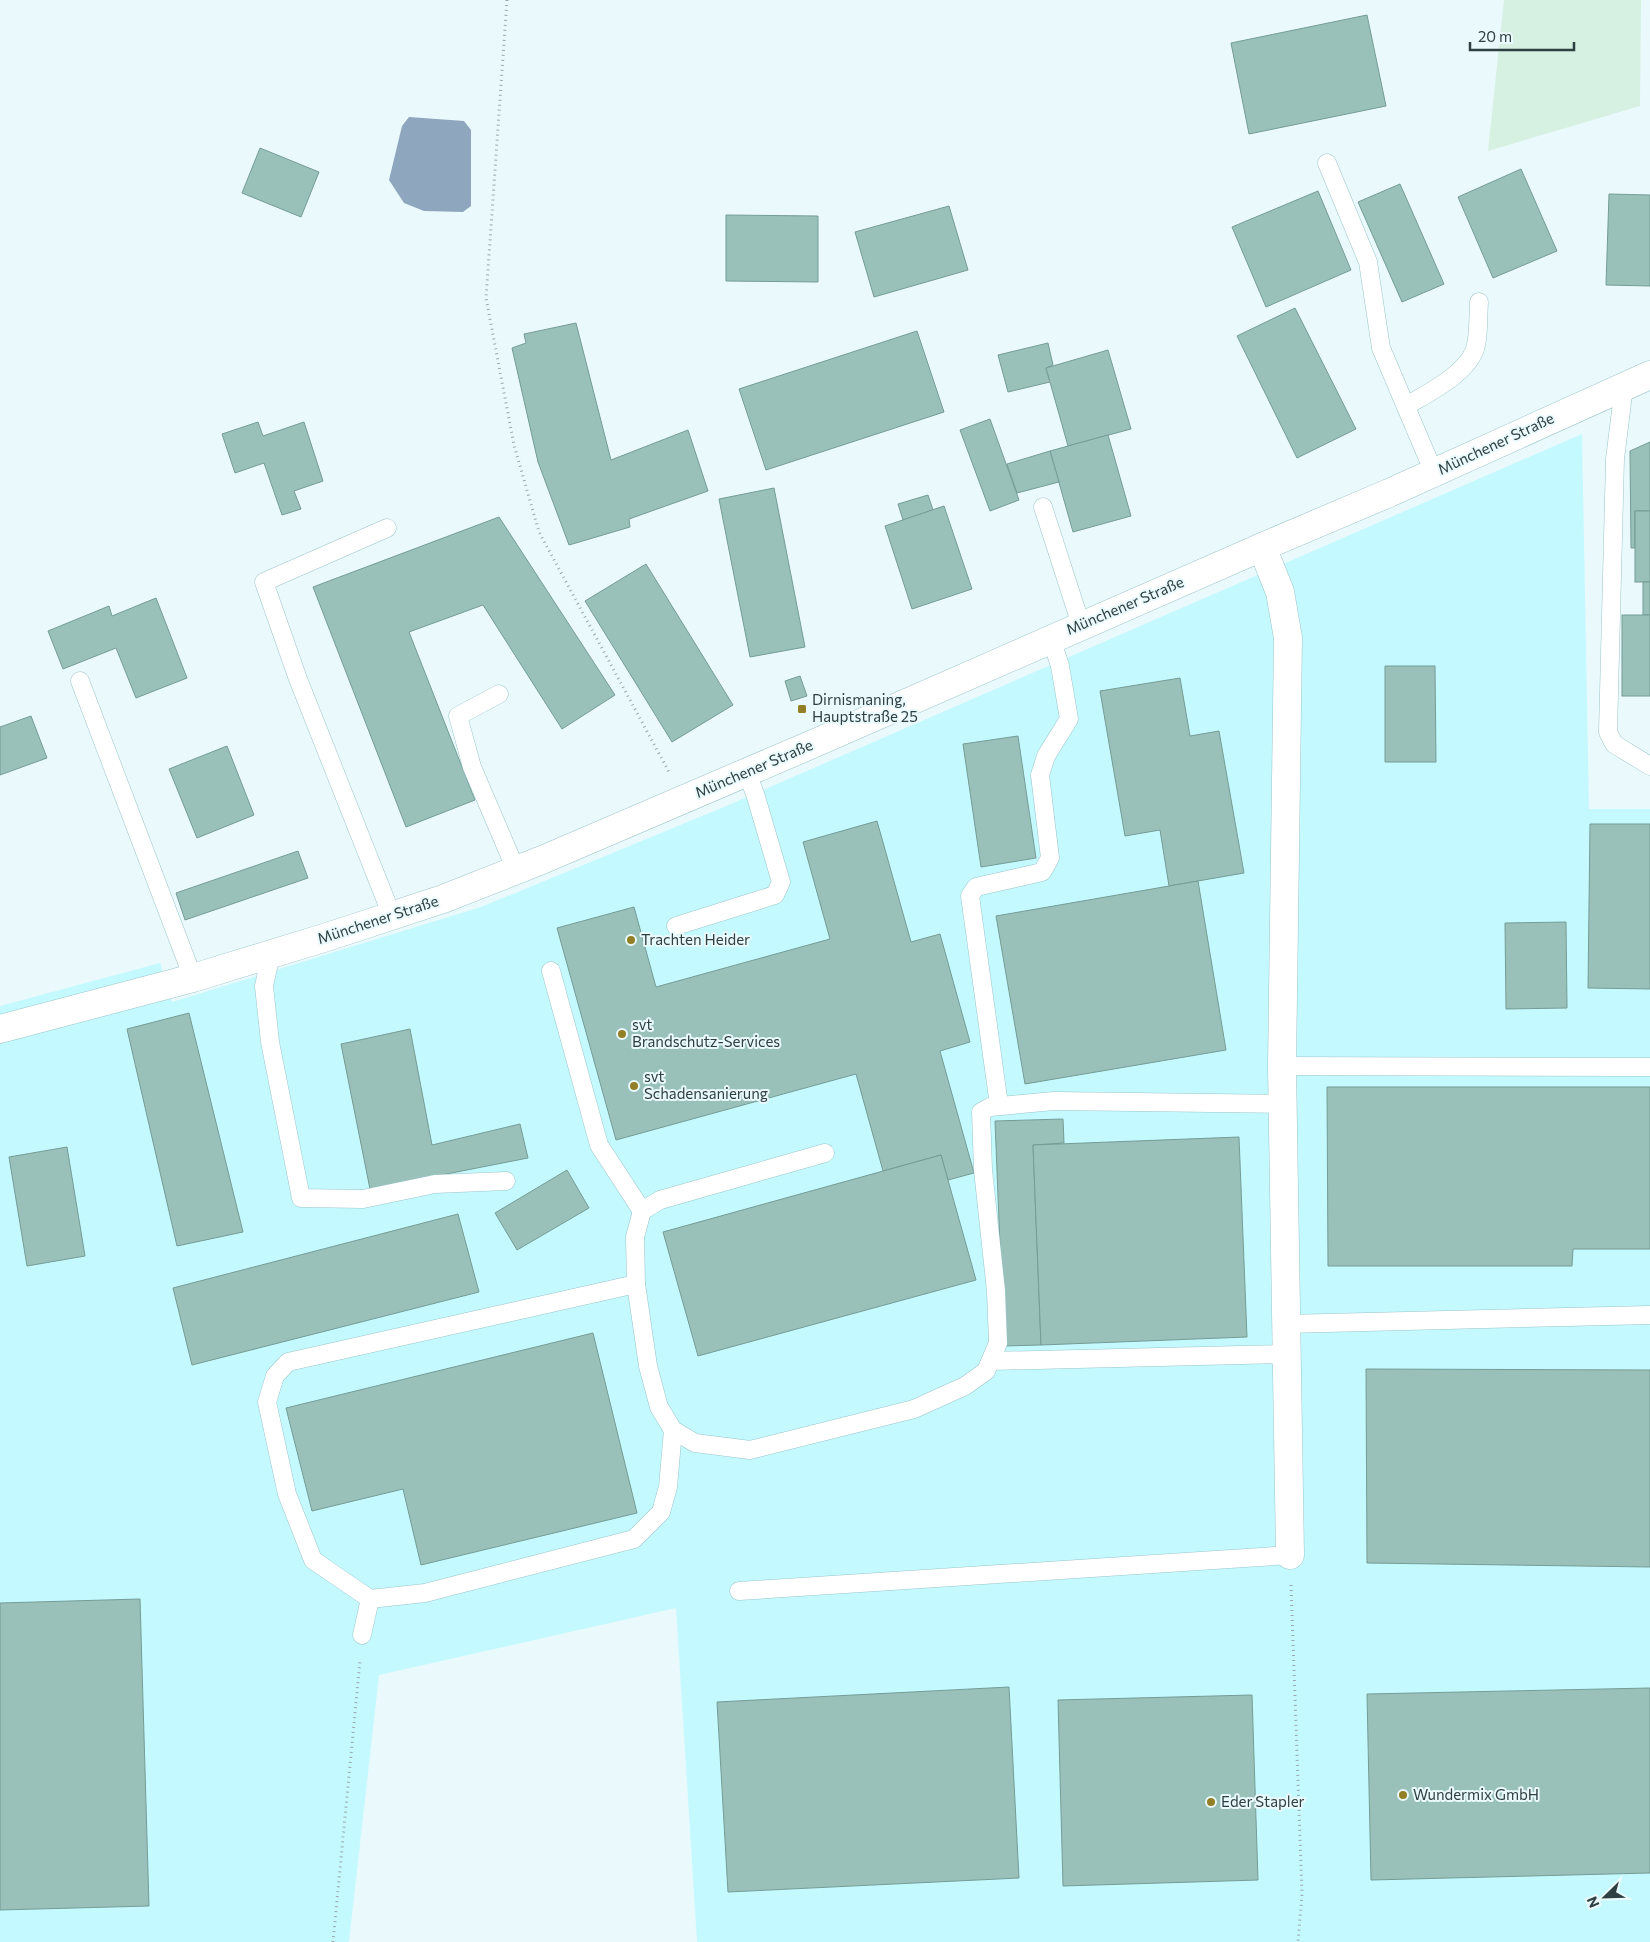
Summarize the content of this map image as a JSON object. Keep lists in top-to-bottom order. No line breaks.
{"streets":{"main road":["Münchener Straße"]},"places":{"transit":["Dirnismaning, Hauptstraße 25"],"other":["Trachten Heider","svt Brandschutz-Services","svt Schadensanierung","Wundermix GmbH","Eder Stapler"]},"scale_bar":"20 m","north":"bottom left"}
